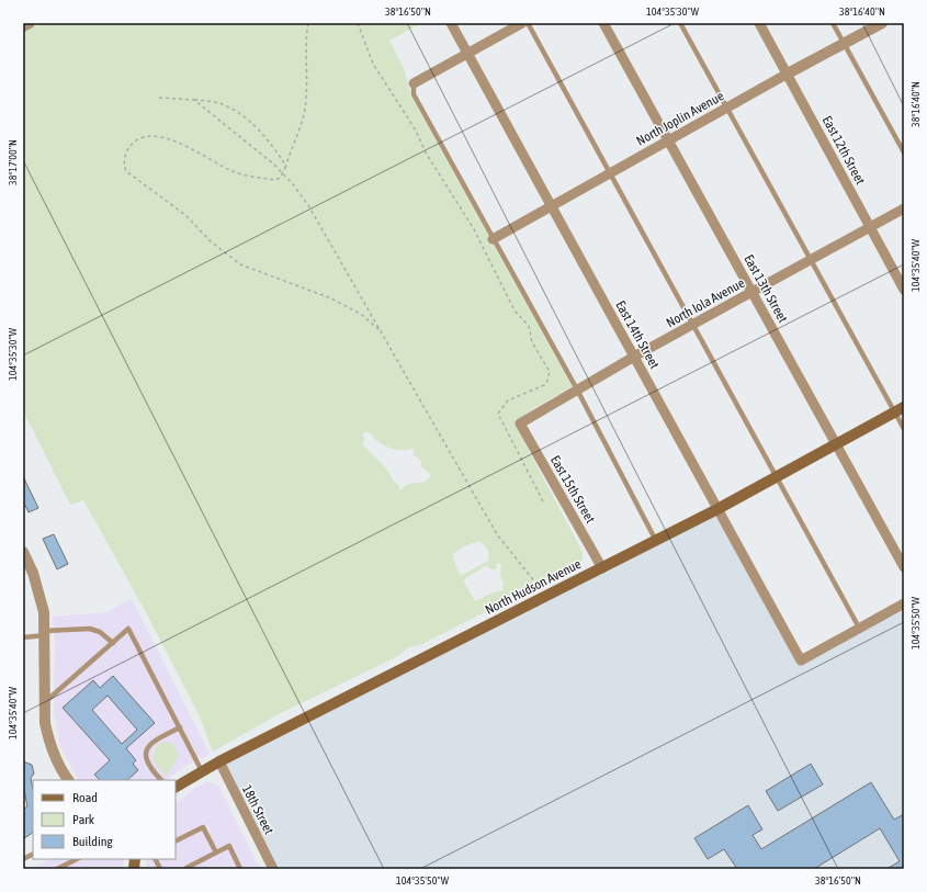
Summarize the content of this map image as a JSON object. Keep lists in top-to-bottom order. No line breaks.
{"streets":{"main road":["North Hudson Avenue"],"street":["North Joplin Avenue","East 12th Street","East 13th Street","North Iola Avenue","East 14th Street","East 15th Street","18th Street"]},"crossings":[["North Joplin Avenue","East 12th Street"],["North Joplin Avenue","East 13th Street"],["North Joplin Avenue","East 14th Street"],["East 12th Street","North Iola Avenue"],["East 13th Street","North Iola Avenue"],["East 13th Street","North Hudson Avenue"],["North Iola Avenue","East 14th Street"],["North Iola Avenue","East 15th Street"],["East 14th Street","North Hudson Avenue"],["East 15th Street","North Hudson Avenue"],["North Hudson Avenue","18th Street"]],"legend":["Road","Park","Building"],"coordinates":["38°16'50\"N","104°35'30\"W","38°16'40\"N","38°17'00\"N","104°35'40\"W","104°35'50\"W"]}
